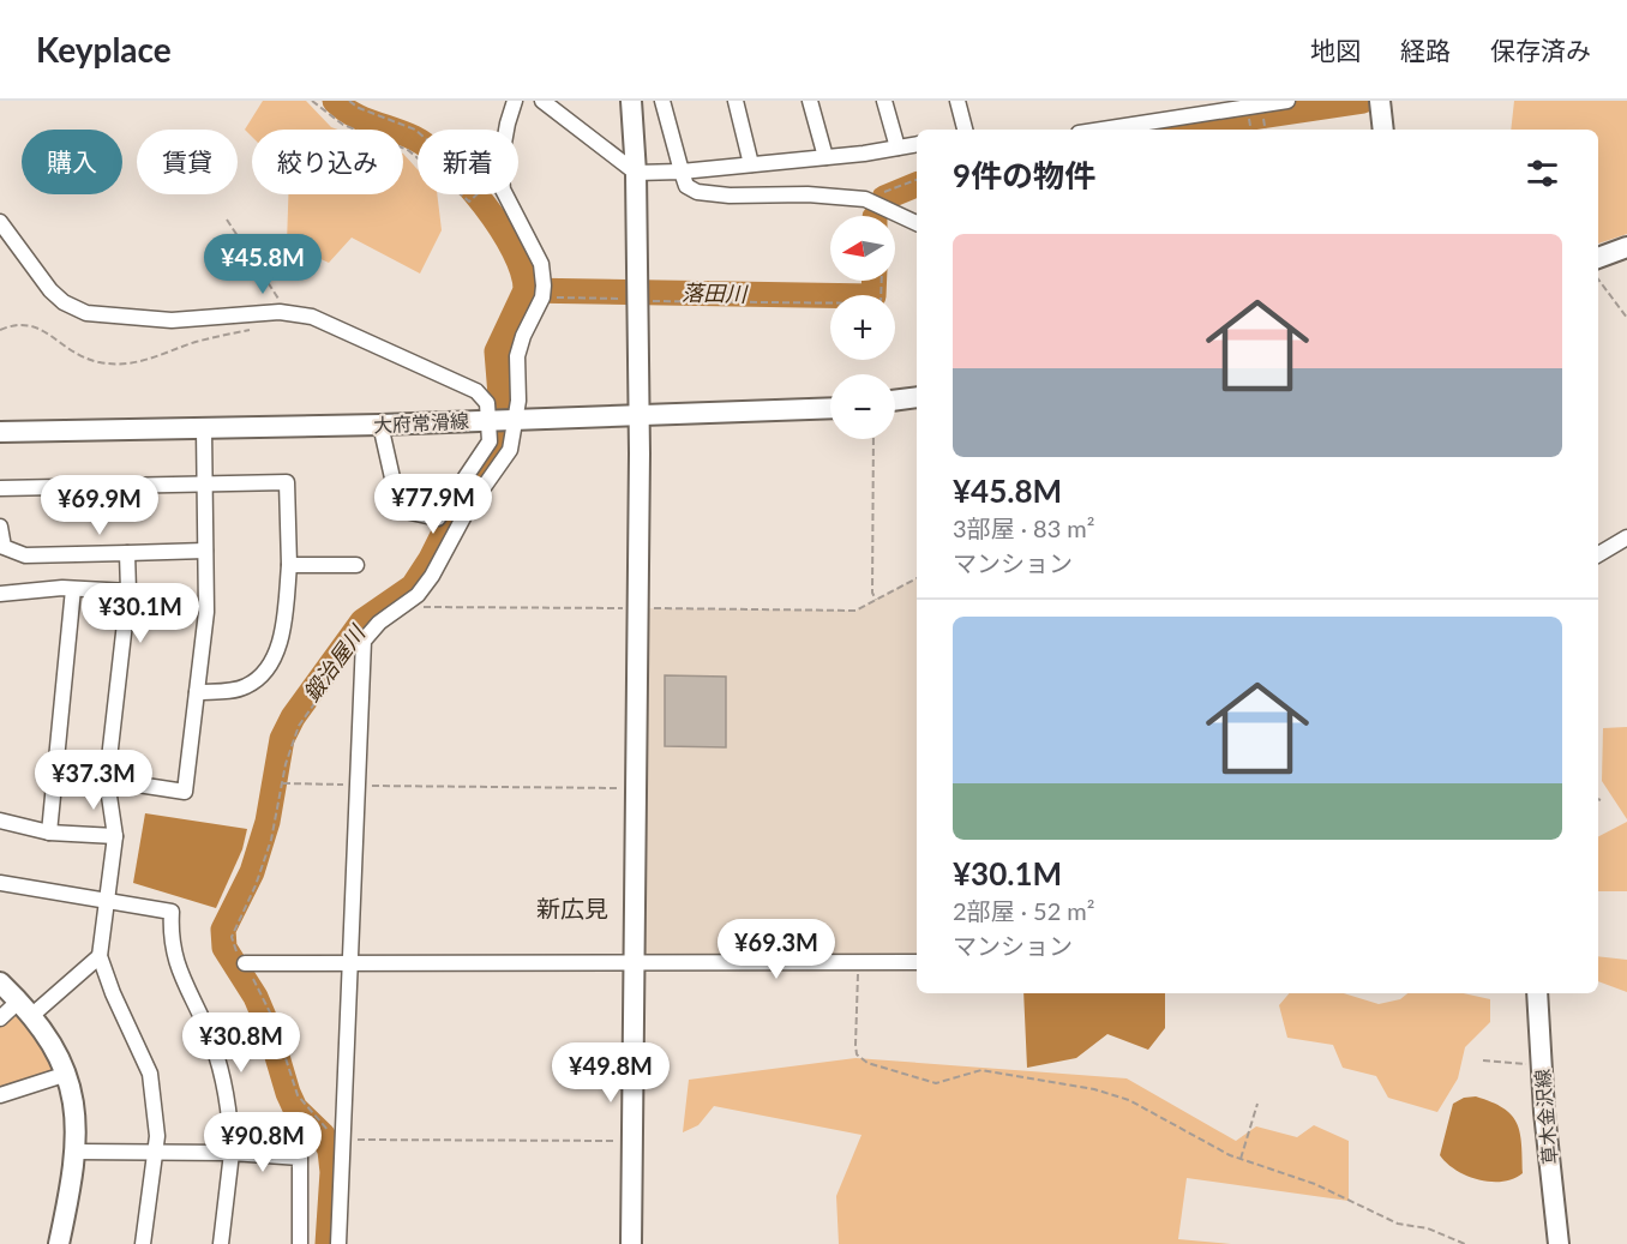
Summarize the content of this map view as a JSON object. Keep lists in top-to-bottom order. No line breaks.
{"streets":{"street":["大府常滑線","草木金沢線"]},"districts":["新広見"],"water":["落田川","鍛治屋川"],"north":"left","page":{"header":"Keyplace","nav":["地図","経路","保存済み"],"chip":["購入","賃貸","絞り込み","新着"],"heading":"9件の物件","map_buttons":["+","−"],"list":[{"name":"¥45.8M","note":"3部屋 · 83 m² · マンション"},{"name":"¥30.1M","note":"2部屋 · 52 m² · マンション"}],"price":["¥45.8M","¥77.9M","¥69.9M","¥30.1M","¥37.3M","¥69.3M","¥30.8M","¥49.8M","¥90.8M"]}}
